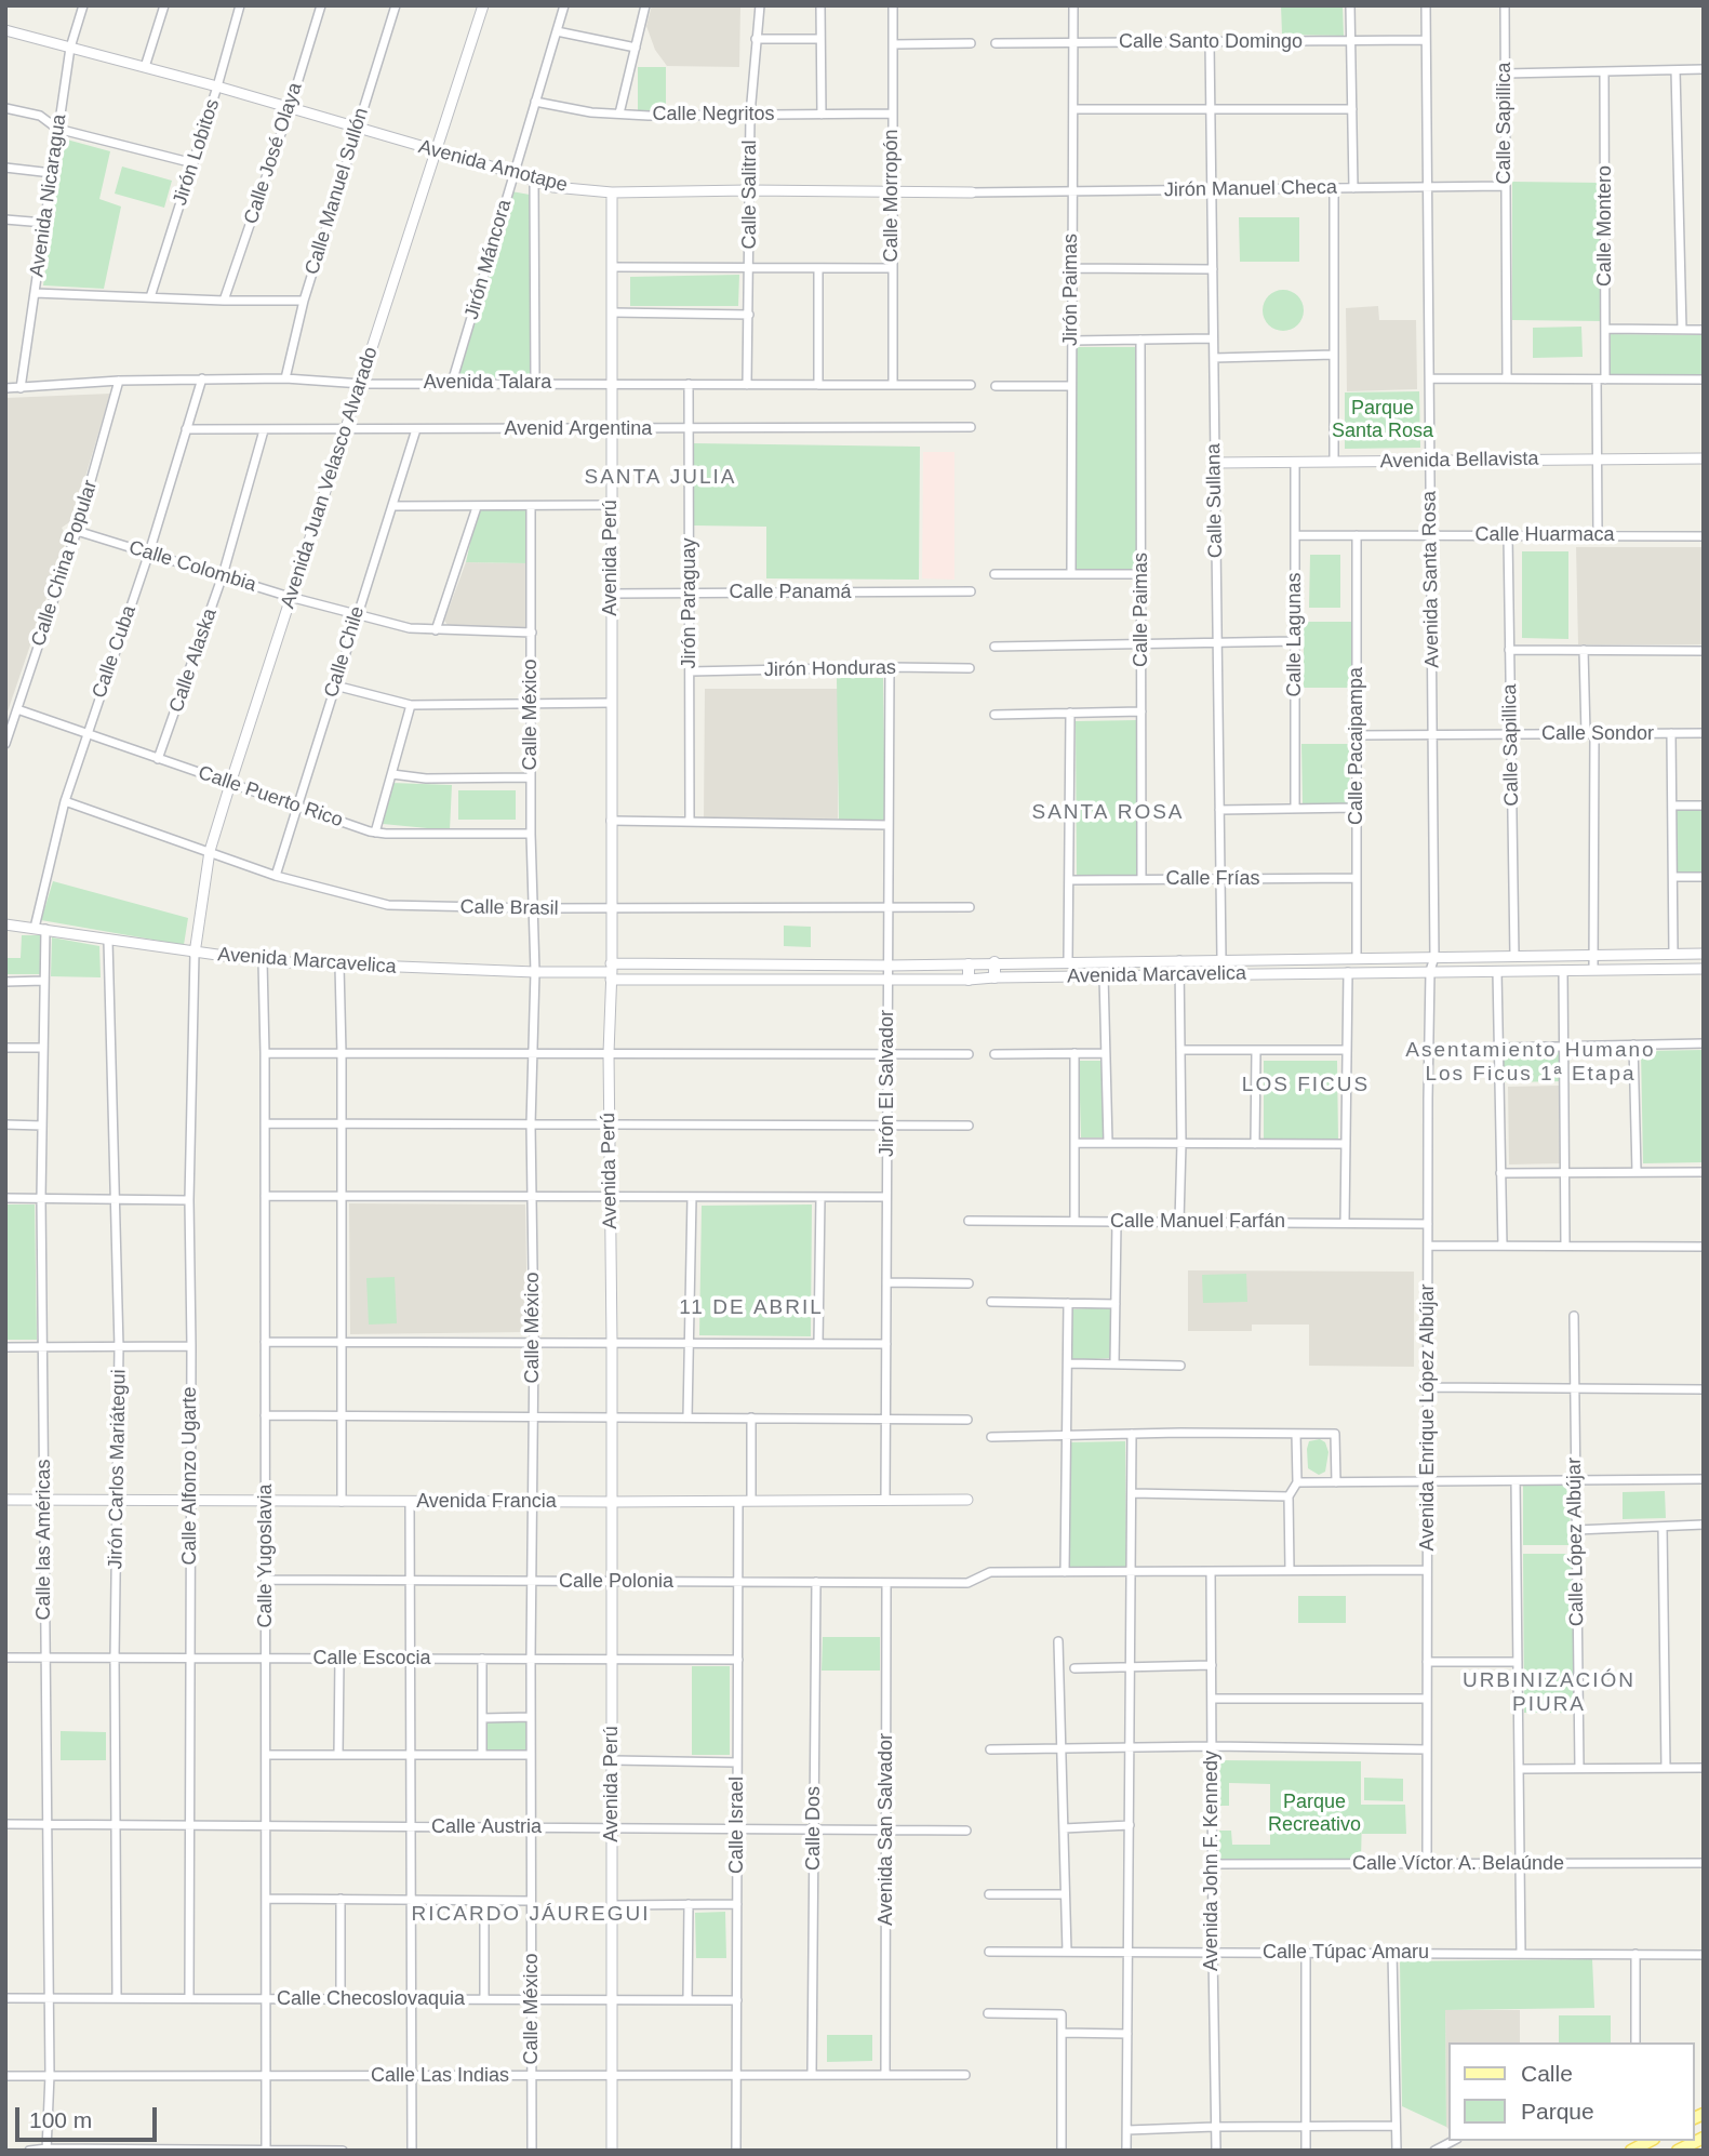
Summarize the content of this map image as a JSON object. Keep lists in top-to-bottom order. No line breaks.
{"streets":{"street":["Calle Santo Domingo","Calle Negritos","Calle Sapillica","Jirón Lobitos","Calle José Olaya","Avenida Amotape","Jirón Manuel Checa","Calle Manuel Sullón","Calle Salitral","Avenida Nicaragua","Calle Morropón","Calle Montero","Jirón Máncora","Jirón Paimas","Avenida Talara","Avenid Argentina","Avenida Bellavista","Avenida Juan Velasco Alvarado","Calle Sullana","Calle Huarmaca","Avenida Perú","Calle China Popular","Calle Colombia","Avenida Santa Rosa","Calle Panamá","Jirón Paraguay","Calle Paimas","Calle Lagunas","Calle Cuba","Calle Chile","Calle Alaska","Jirón Honduras","Calle México","Calle Sondor","Calle Pacaipampa","Calle Puerto Rico","Calle Frías","Calle Brasil","Avenida Marcavelica","Jirón El Salvador","Calle Manuel Farfán","Avenida Enrique López Albújar","Jirón Carlos Mariátegui","Calle Alfonzo Ugarte","Avenida Francia","Calle las Américas","Calle López Albújar","Calle Yugoslavia","Calle Polonia","Calle Escocia","Calle Israel","Calle Austria","Calle Dos","Avenida San Salvador","Avenida John F. Kennedy","Calle Víctor A. Belaúnde","Calle Túpac Amaru","Calle Checoslovaquia","Calle Las Indias"]},"crossings":[["Calle Santo Domingo","Jirón Paimas"],["Calle Santo Domingo","Calle Sullana"],["Calle Santo Domingo","Avenida Santa Rosa"],["Calle Negritos","Calle Salitral"],["Calle Negritos","Calle Morropón"],["Calle Negritos","Jirón Máncora"],["Calle Sapillica","Jirón Manuel Checa"],["Calle Sapillica","Calle Huarmaca"],["Calle Sapillica","Calle Sondor"],["Calle Sapillica","Avenida Marcavelica"],["Jirón Lobitos","Avenida Amotape"],["Calle José Olaya","Avenida Amotape"],["Avenida Amotape","Jirón Manuel Checa"],["Avenida Amotape","Calle Manuel Sullón"],["Avenida Amotape","Calle Salitral"],["Avenida Amotape","Avenida Nicaragua"],["Avenida Amotape","Calle Morropón"],["Avenida Amotape","Jirón Máncora"],["Avenida Amotape","Avenida Juan Velasco Alvarado"],["Avenida Amotape","Avenida Perú"],["Jirón Manuel Checa","Jirón Paimas"],["Jirón Manuel Checa","Calle Sullana"],["Jirón Manuel Checa","Avenida Santa Rosa"],["Calle Manuel Sullón","Avenida Talara"],["Calle Salitral","Avenida Talara"],["Avenida Nicaragua","Avenida Talara"],["Calle Morropón","Avenida Talara"],["Calle Montero","Avenida Bellavista"],["Calle Montero","Calle Huarmaca"],["Jirón Máncora","Avenida Talara"],["Avenida Talara","Avenida Juan Velasco Alvarado"],["Avenida Talara","Avenida Perú"],["Avenida Talara","Calle China Popular"],["Avenida Talara","Jirón Paraguay"],["Avenida Talara","Calle Cuba"],["Avenid Argentina","Avenida Juan Velasco Alvarado"],["Avenid Argentina","Avenida Perú"],["Avenid Argentina","Jirón Paraguay"],["Avenid Argentina","Calle Cuba"],["Avenid Argentina","Calle Chile"],["Avenid Argentina","Calle Alaska"],["Avenida Bellavista","Calle Sullana"],["Avenida Bellavista","Avenida Santa Rosa"],["Avenida Bellavista","Calle Lagunas"],["Avenida Juan Velasco Alvarado","Calle Colombia"],["Avenida Juan Velasco Alvarado","Calle Puerto Rico"],["Avenida Juan Velasco Alvarado","Calle Brasil"],["Avenida Juan Velasco Alvarado","Avenida Marcavelica"],["Avenida Juan Velasco Alvarado","Calle Alfonzo Ugarte"],["Calle Sullana","Calle Frías"],["Calle Sullana","Avenida Marcavelica"],["Calle Huarmaca","Avenida Santa Rosa"],["Calle Huarmaca","Calle Lagunas"],["Calle Huarmaca","Calle Pacaipampa"],["Avenida Perú","Calle Panamá"],["Avenida Perú","Calle Brasil"],["Avenida Perú","Avenida Marcavelica"],["Avenida Perú","Avenida Francia"],["Avenida Perú","Calle Polonia"],["Avenida Perú","Calle Escocia"],["Avenida Perú","Calle Austria"],["Avenida Perú","Calle Checoslovaquia"],["Avenida Perú","Calle Las Indias"],["Calle China Popular","Calle Colombia"],["Calle China Popular","Calle Puerto Rico"],["Calle Colombia","Calle Cuba"],["Calle Colombia","Calle Chile"],["Calle Colombia","Calle Alaska"],["Calle Colombia","Calle México"],["Avenida Santa Rosa","Calle Sondor"],["Avenida Santa Rosa","Avenida Marcavelica"],["Avenida Santa Rosa","Avenida Enrique López Albújar"],["Calle Panamá","Jirón Paraguay"],["Jirón Paraguay","Jirón Honduras"],["Calle Paimas","Calle Frías"],["Calle Cuba","Calle Puerto Rico"],["Calle Cuba","Calle Brasil"],["Calle Cuba","Avenida Marcavelica"],["Calle Chile","Calle Puerto Rico"],["Calle Chile","Calle Brasil"],["Calle Alaska","Calle Puerto Rico"],["Jirón Honduras","Jirón El Salvador"],["Calle México","Calle Puerto Rico"],["Calle México","Calle Brasil"],["Calle México","Avenida Marcavelica"],["Calle México","Avenida Francia"],["Calle México","Calle Polonia"],["Calle México","Calle Escocia"],["Calle México","Calle Austria"],["Calle México","Calle Checoslovaquia"],["Calle México","Calle Las Indias"],["Calle Sondor","Calle Pacaipampa"],["Calle Pacaipampa","Calle Frías"],["Calle Pacaipampa","Avenida Marcavelica"],["Calle Brasil","Jirón El Salvador"],["Avenida Marcavelica","Jirón El Salvador"],["Avenida Marcavelica","Avenida Enrique López Albújar"],["Avenida Marcavelica","Jirón Carlos Mariátegui"],["Avenida Marcavelica","Calle Alfonzo Ugarte"],["Avenida Marcavelica","Calle las Américas"],["Avenida Marcavelica","Calle Yugoslavia"],["Jirón El Salvador","Avenida Francia"],["Calle Manuel Farfán","Avenida Enrique López Albújar"],["Avenida Enrique López Albújar","Calle Polonia"],["Avenida Enrique López Albújar","Calle Víctor A. Belaúnde"],["Jirón Carlos Mariátegui","Avenida Francia"],["Jirón Carlos Mariátegui","Calle Escocia"],["Jirón Carlos Mariátegui","Calle Austria"],["Jirón Carlos Mariátegui","Calle Checoslovaquia"],["Calle Alfonzo Ugarte","Avenida Francia"],["Calle Alfonzo Ugarte","Calle Escocia"],["Calle Alfonzo Ugarte","Calle Austria"],["Calle Alfonzo Ugarte","Calle Checoslovaquia"],["Avenida Francia","Calle las Américas"],["Avenida Francia","Calle Yugoslavia"],["Avenida Francia","Calle Israel"],["Calle las Américas","Calle Escocia"],["Calle las Américas","Calle Austria"],["Calle las Américas","Calle Checoslovaquia"],["Calle las Américas","Calle Las Indias"],["Calle Yugoslavia","Calle Polonia"],["Calle Yugoslavia","Calle Escocia"],["Calle Yugoslavia","Calle Austria"],["Calle Yugoslavia","Calle Checoslovaquia"],["Calle Yugoslavia","Calle Las Indias"],["Calle Polonia","Calle Israel"],["Calle Polonia","Calle Dos"],["Calle Polonia","Avenida San Salvador"],["Calle Polonia","Avenida John F. Kennedy"],["Calle Escocia","Calle Israel"],["Calle Israel","Calle Austria"],["Calle Israel","Calle Checoslovaquia"],["Calle Israel","Calle Las Indias"],["Calle Austria","Calle Dos"],["Calle Austria","Avenida San Salvador"],["Calle Dos","Calle Las Indias"],["Avenida San Salvador","Calle Las Indias"],["Avenida John F. Kennedy","Calle Víctor A. Belaúnde"],["Avenida John F. Kennedy","Calle Túpac Amaru"]],"districts":["SANTA JULIA","SANTA ROSA","Asentamiento Humano Los Ficus 1ª Etapa","LOS FICUS","11 DE ABRIL","URBINIZACIÓN PIURA","RICARDO JÁUREGUI"],"parks":["Parque Santa Rosa","Parque Recreativo"],"legend":["Calle","Parque"],"scale_bar":"100 m"}
